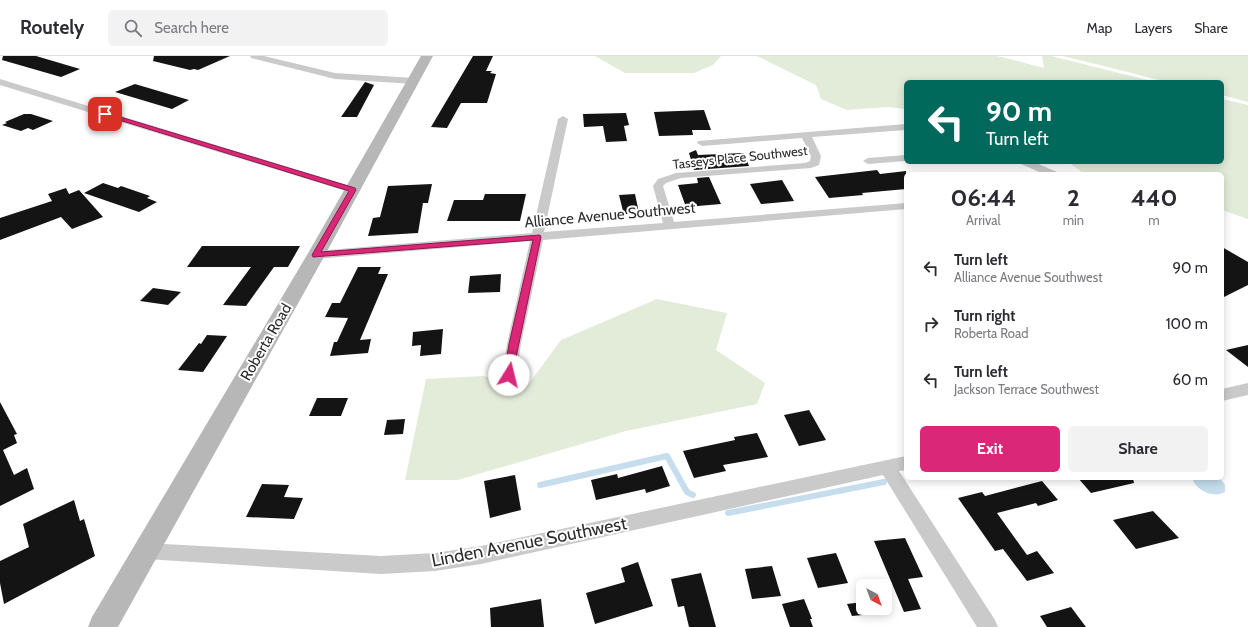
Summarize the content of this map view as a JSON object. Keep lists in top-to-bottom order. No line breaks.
{"streets":{"street":["Tasseys Place Southwest","Alliance Avenue Southwest","Roberta Road","Linden Avenue Southwest"]},"crossings":[["Tasseys Place Southwest","Alliance Avenue Southwest"],["Alliance Avenue Southwest","Roberta Road"],["Roberta Road","Linden Avenue Southwest"]],"north":"bottom right","page":{"header":"Routely","search":"Search here","nav":["Map","Layers","Share"],"turn":["90 m","Turn left"],"eta":["06:44","Arrival","2","min","440","m"],"list":[{"name":"Turn left","note":"Alliance Avenue Southwest","value":"90 m"},{"name":"Turn right","note":"Roberta Road","value":"100 m"},{"name":"Turn left","note":"Jackson Terrace Southwest","value":"60 m"}],"buttons":["Exit","Share"]}}
